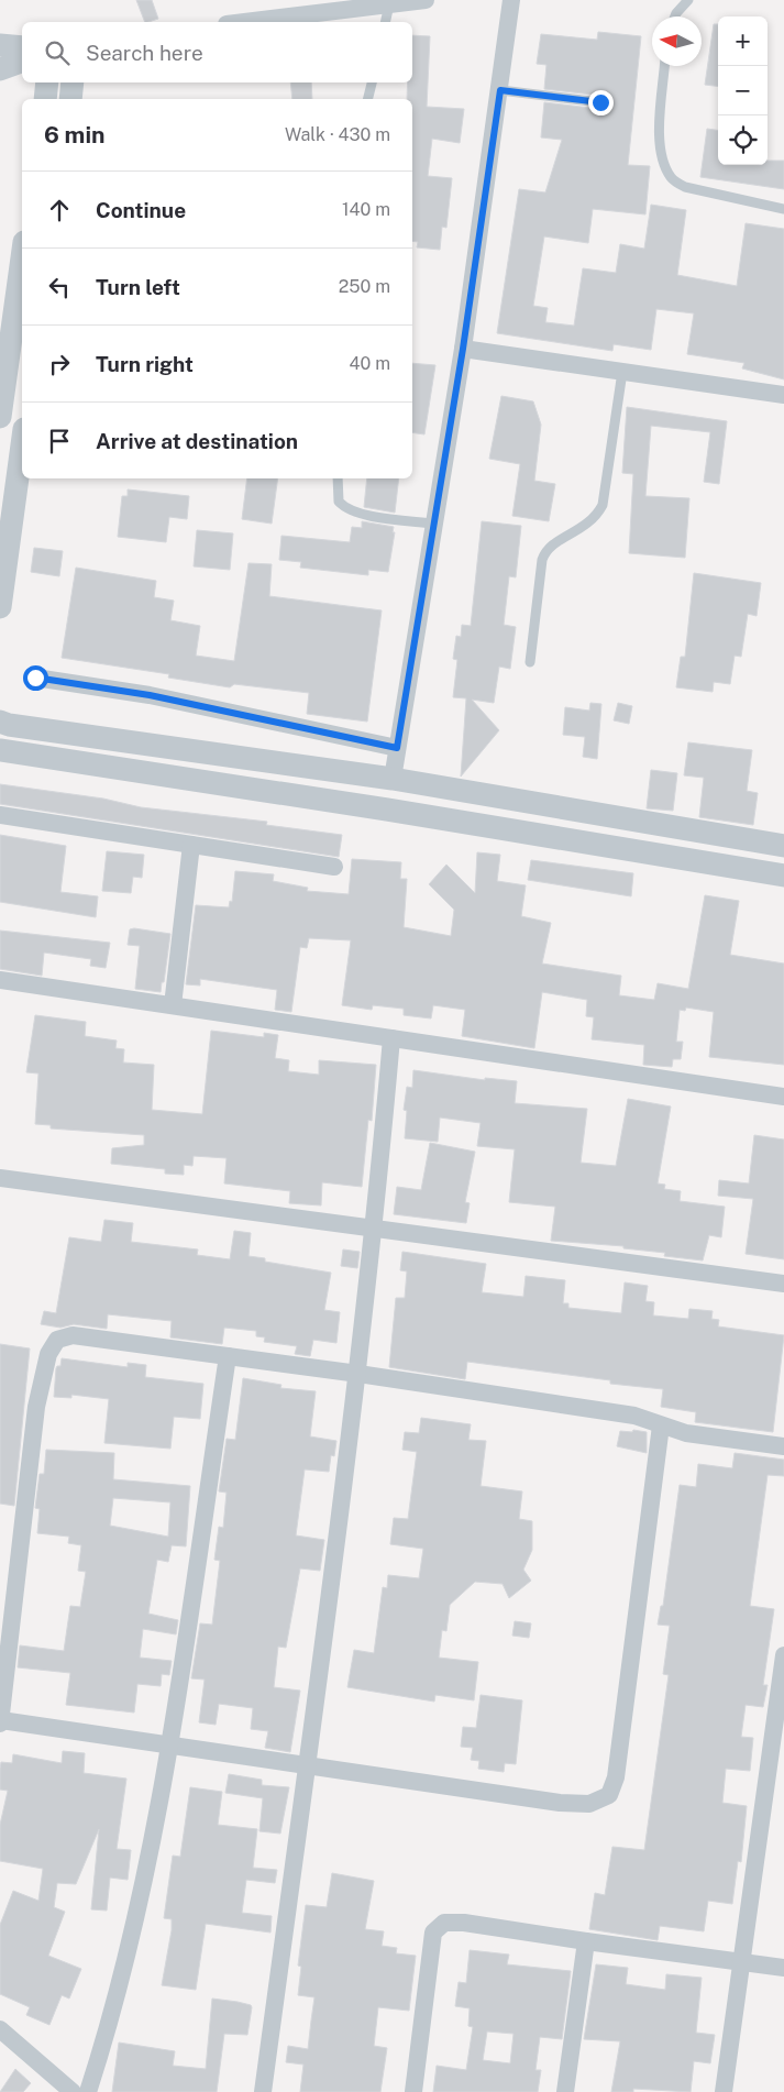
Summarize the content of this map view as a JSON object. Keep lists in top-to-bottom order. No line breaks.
{"north":"left","page":{"map_buttons":["+","−"],"search":"Search here","heading":["6 min","Walk · 430 m"],"list":[["Continue","140 m"],["Turn left","250 m"],["Turn right","40 m"],"Arrive at destination"]}}
